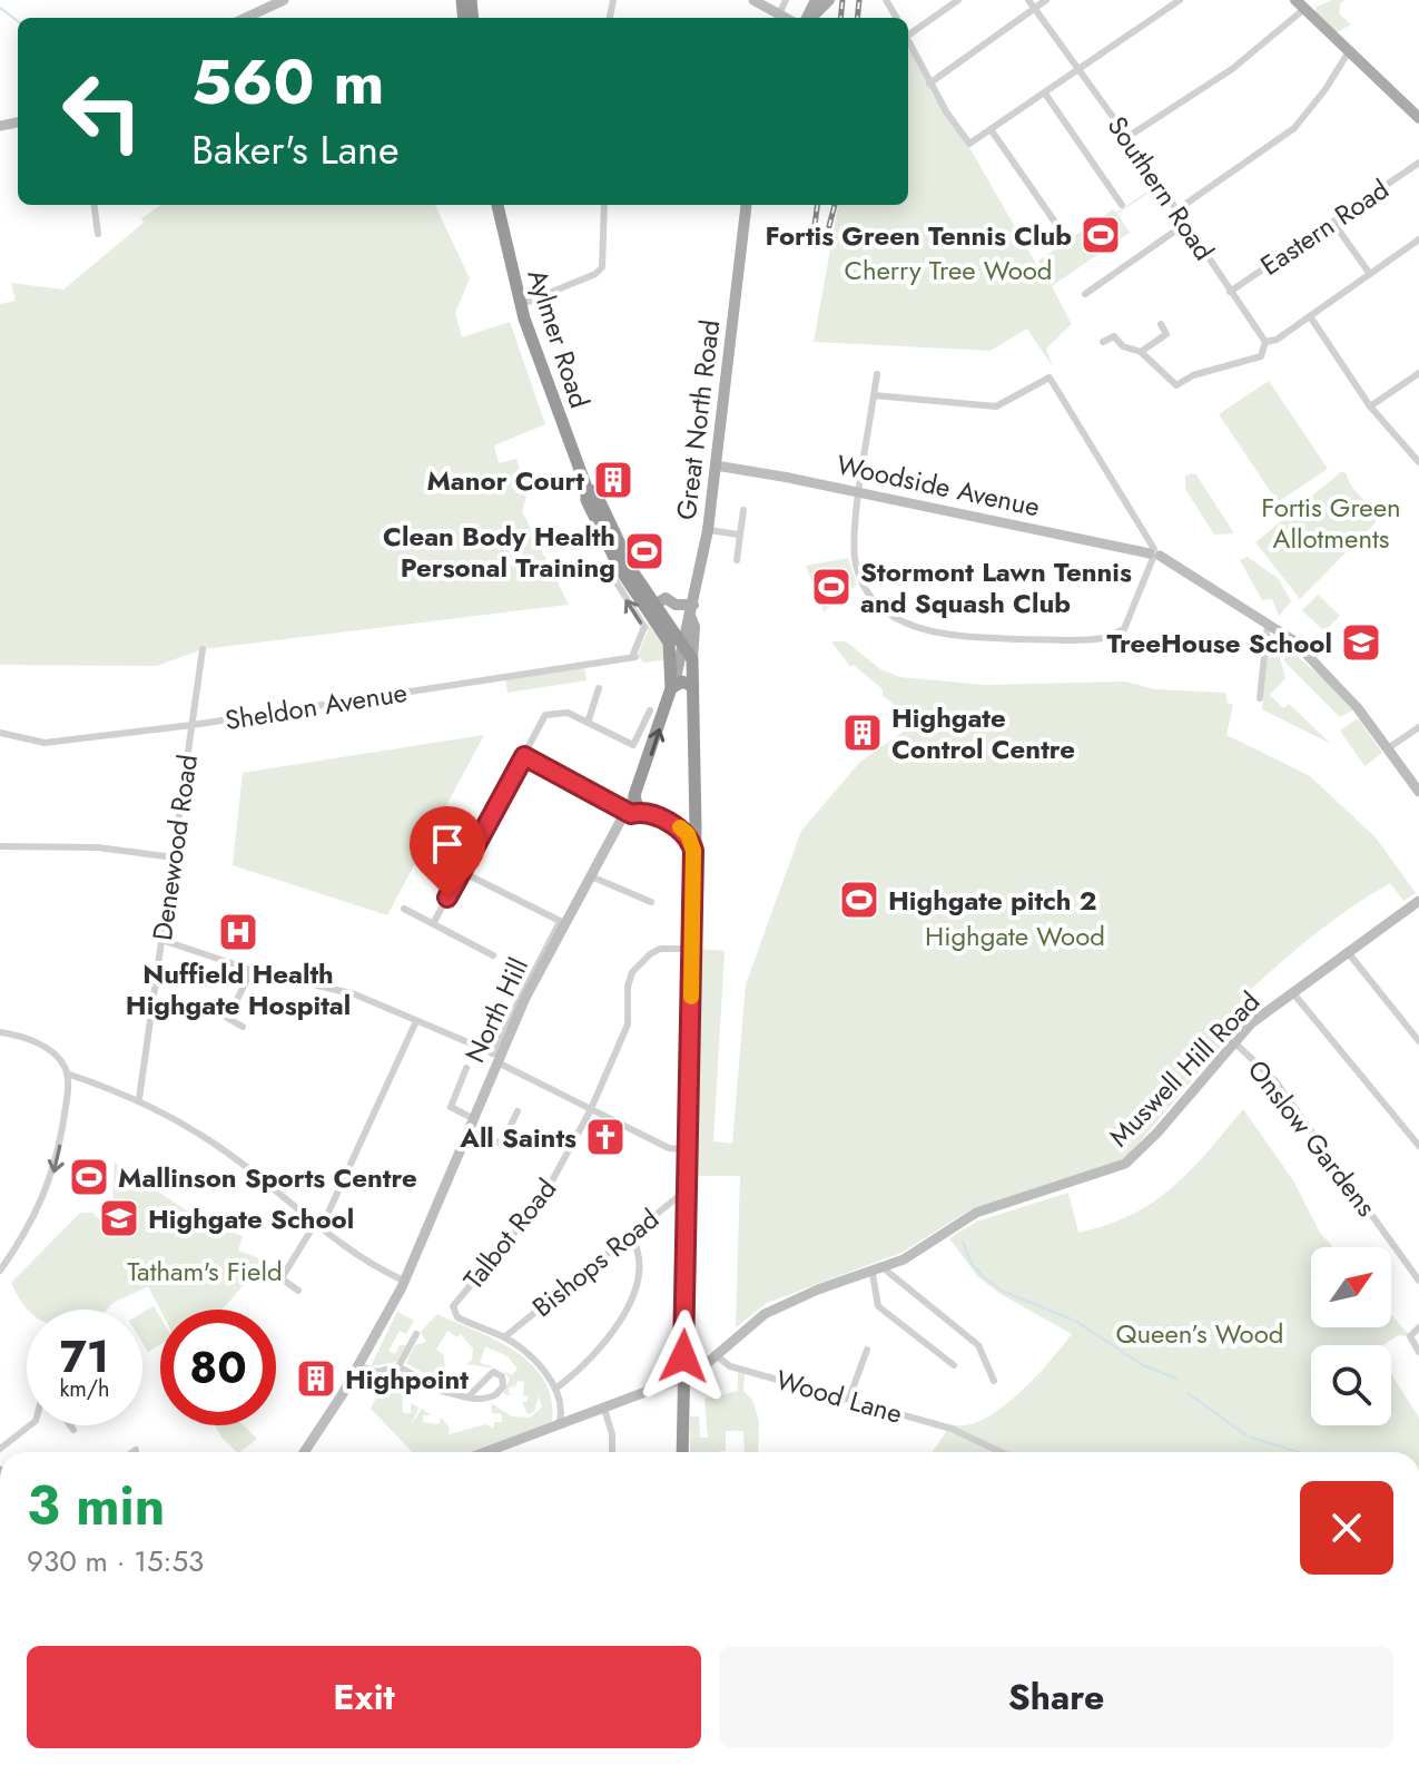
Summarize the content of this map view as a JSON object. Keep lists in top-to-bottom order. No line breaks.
{"streets":{"highway":["Aylmer Road"],"main road":["Great North Road","Woodside Avenue","North Hill","Muswell Hill Road"],"street":["Southern Road","Eastern Road","Sheldon Avenue","Denewood Road","Onslow Gardens","Talbot Road","Bishops Road","Wood Lane"]},"crossings":[["Southern Road","Eastern Road"],["Aylmer Road","Great North Road"],["Aylmer Road","Sheldon Avenue"],["Great North Road","Woodside Avenue"],["Sheldon Avenue","Denewood Road"],["Muswell Hill Road","Onslow Gardens"],["Muswell Hill Road","Wood Lane"],["Talbot Road","Bishops Road"]],"one_way":["Sheldon Avenue"],"parks":["Cherry Tree Wood","Fortis Green Allotments","Highgate Wood","Tatham's Field","Queen’s Wood"],"places":{"sports":["Fortis Green Tennis Club","Clean Body Health Personal Training","Stormont Lawn Tennis and Squash Club","Highgate pitch 2","Mallinson Sports Centre"],"building":["Manor Court","Highgate Control Centre","Highpoint"],"school or university":["TreeHouse School","Highgate School"],"hospital":["Nuffield Health Highgate Hospital"],"church":["All Saints"]},"north":"top right","page":{"turn":["560 m","Baker's Lane"],"speed":"71 km/h","limit":"80","heading":["3 min","930 m · 15:53"],"buttons":["Exit","Share"]}}
